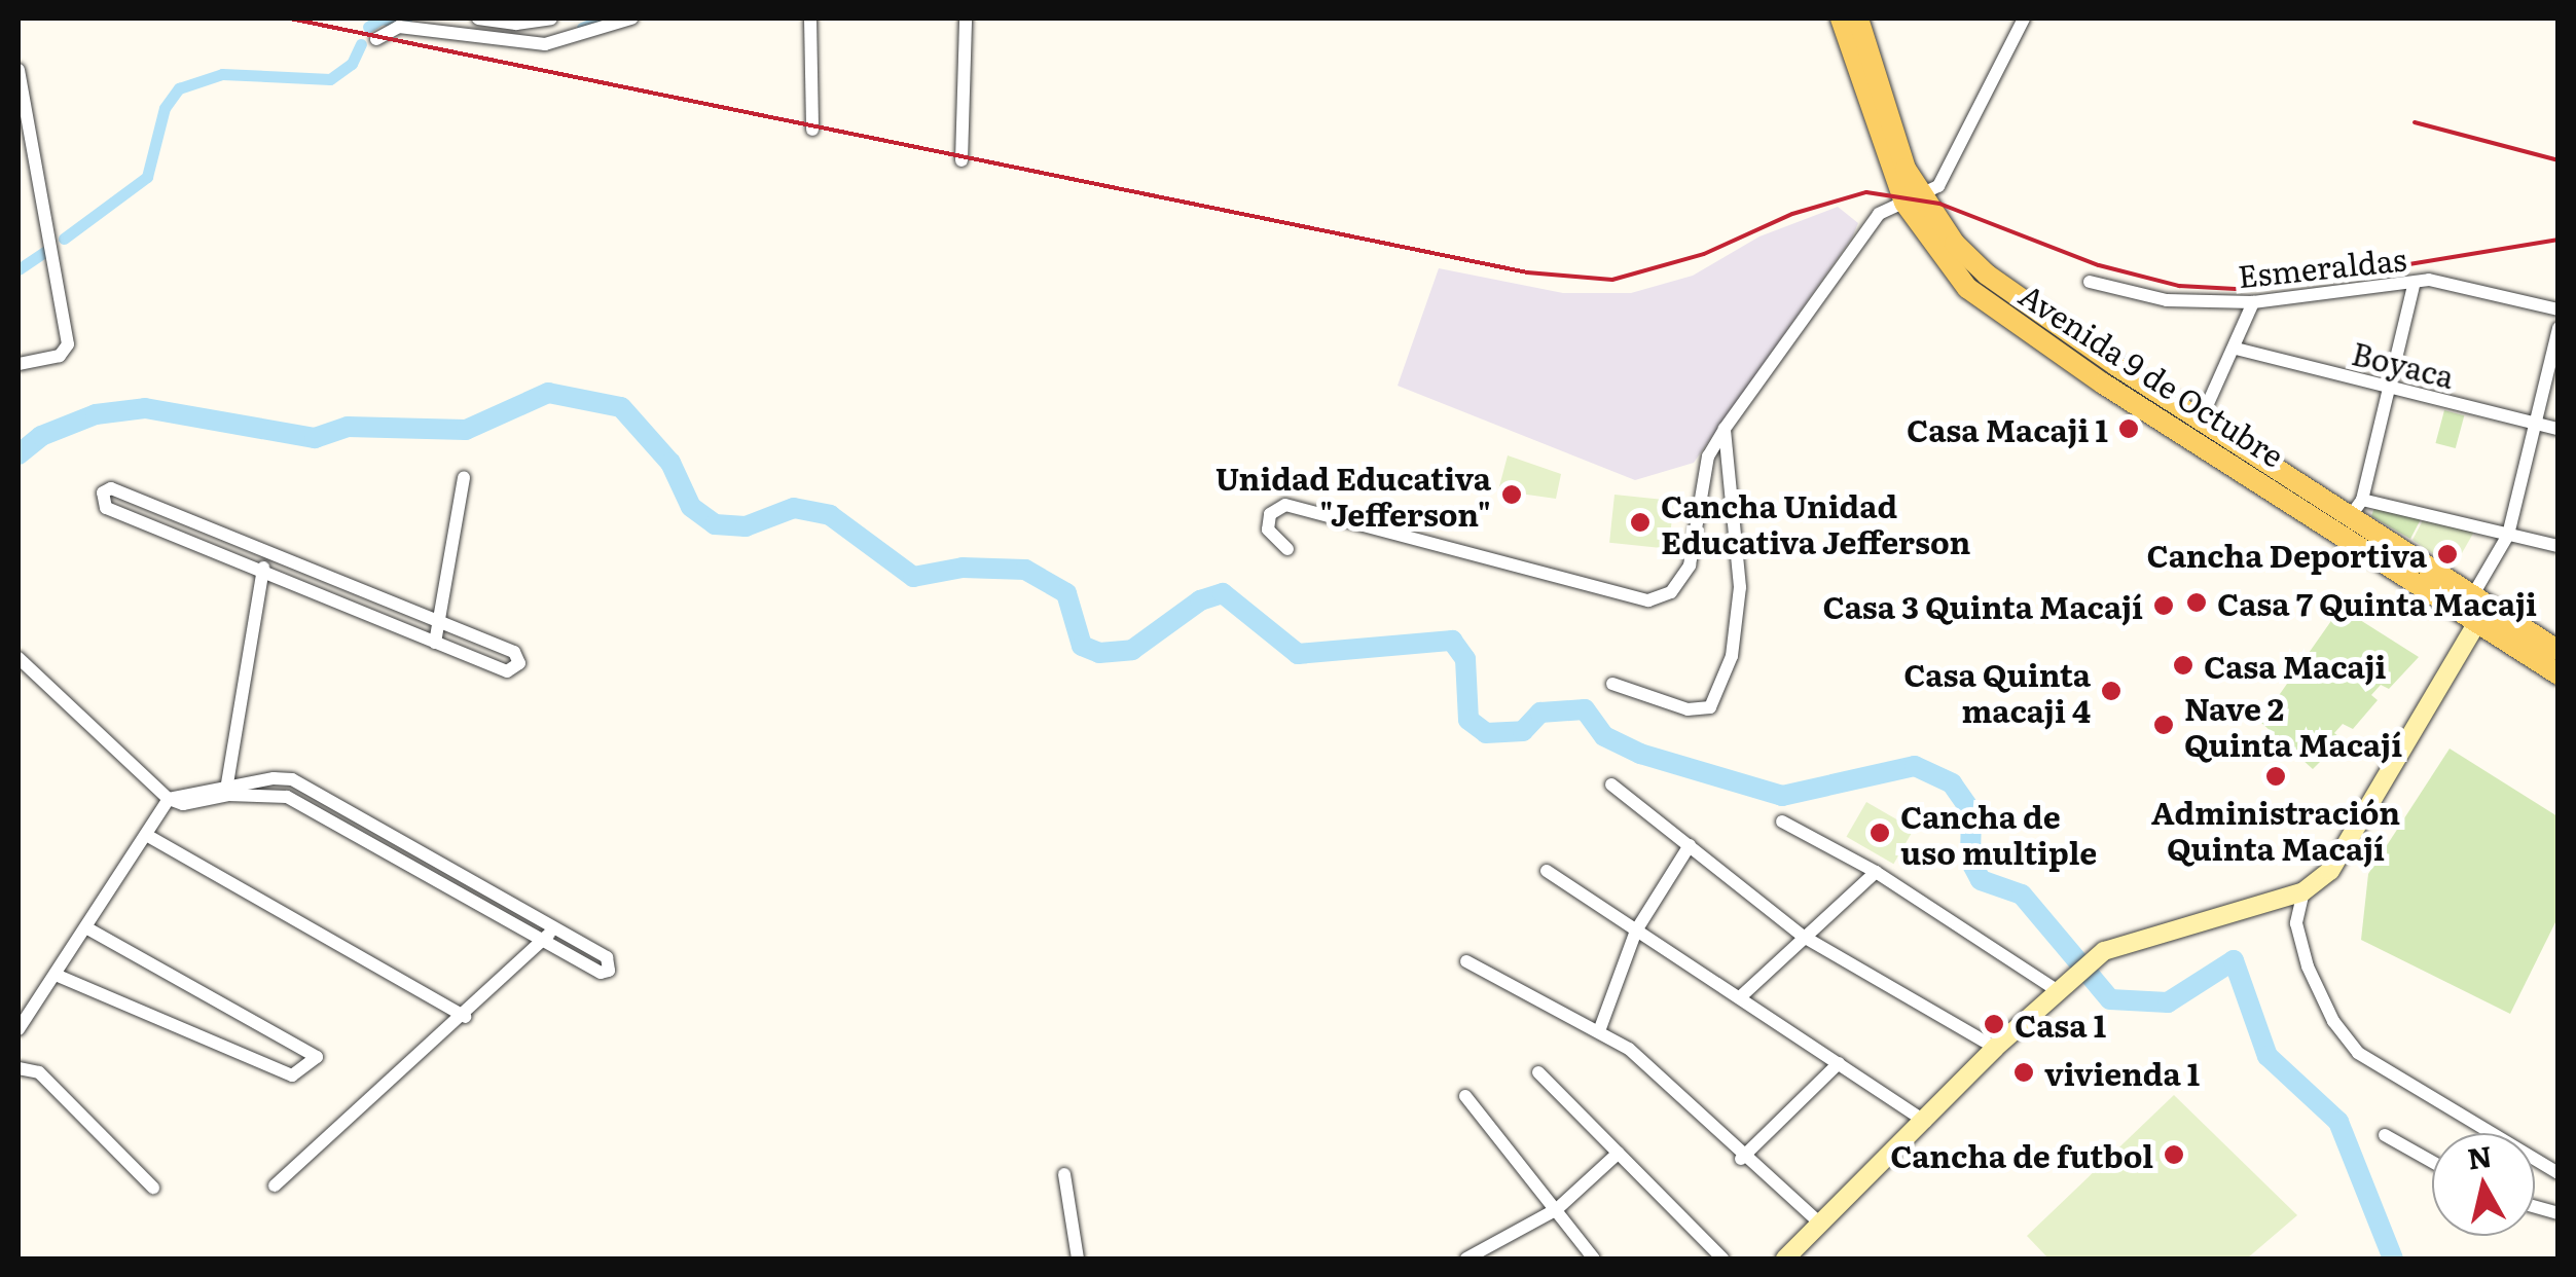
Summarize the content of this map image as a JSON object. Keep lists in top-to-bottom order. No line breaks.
{"streets":{"main road":["Avenida 9 de Octubre"],"street":["Esmeraldas","Boyaca"]},"places":["Casa Macaji 1","Unidad Educativa \"Jefferson\"","Cancha Unidad Educativa Jefferson","Cancha Deportiva","Casa 7 Quinta Macaji","Casa 3 Quinta Macají","Casa Macaji","Casa Quinta macaji 4","Nave 2 Quinta Macají","Administración Quinta Macají","Cancha de uso multiple","Casa 1","vivienda 1","Cancha de futbol"],"north":"top"}
